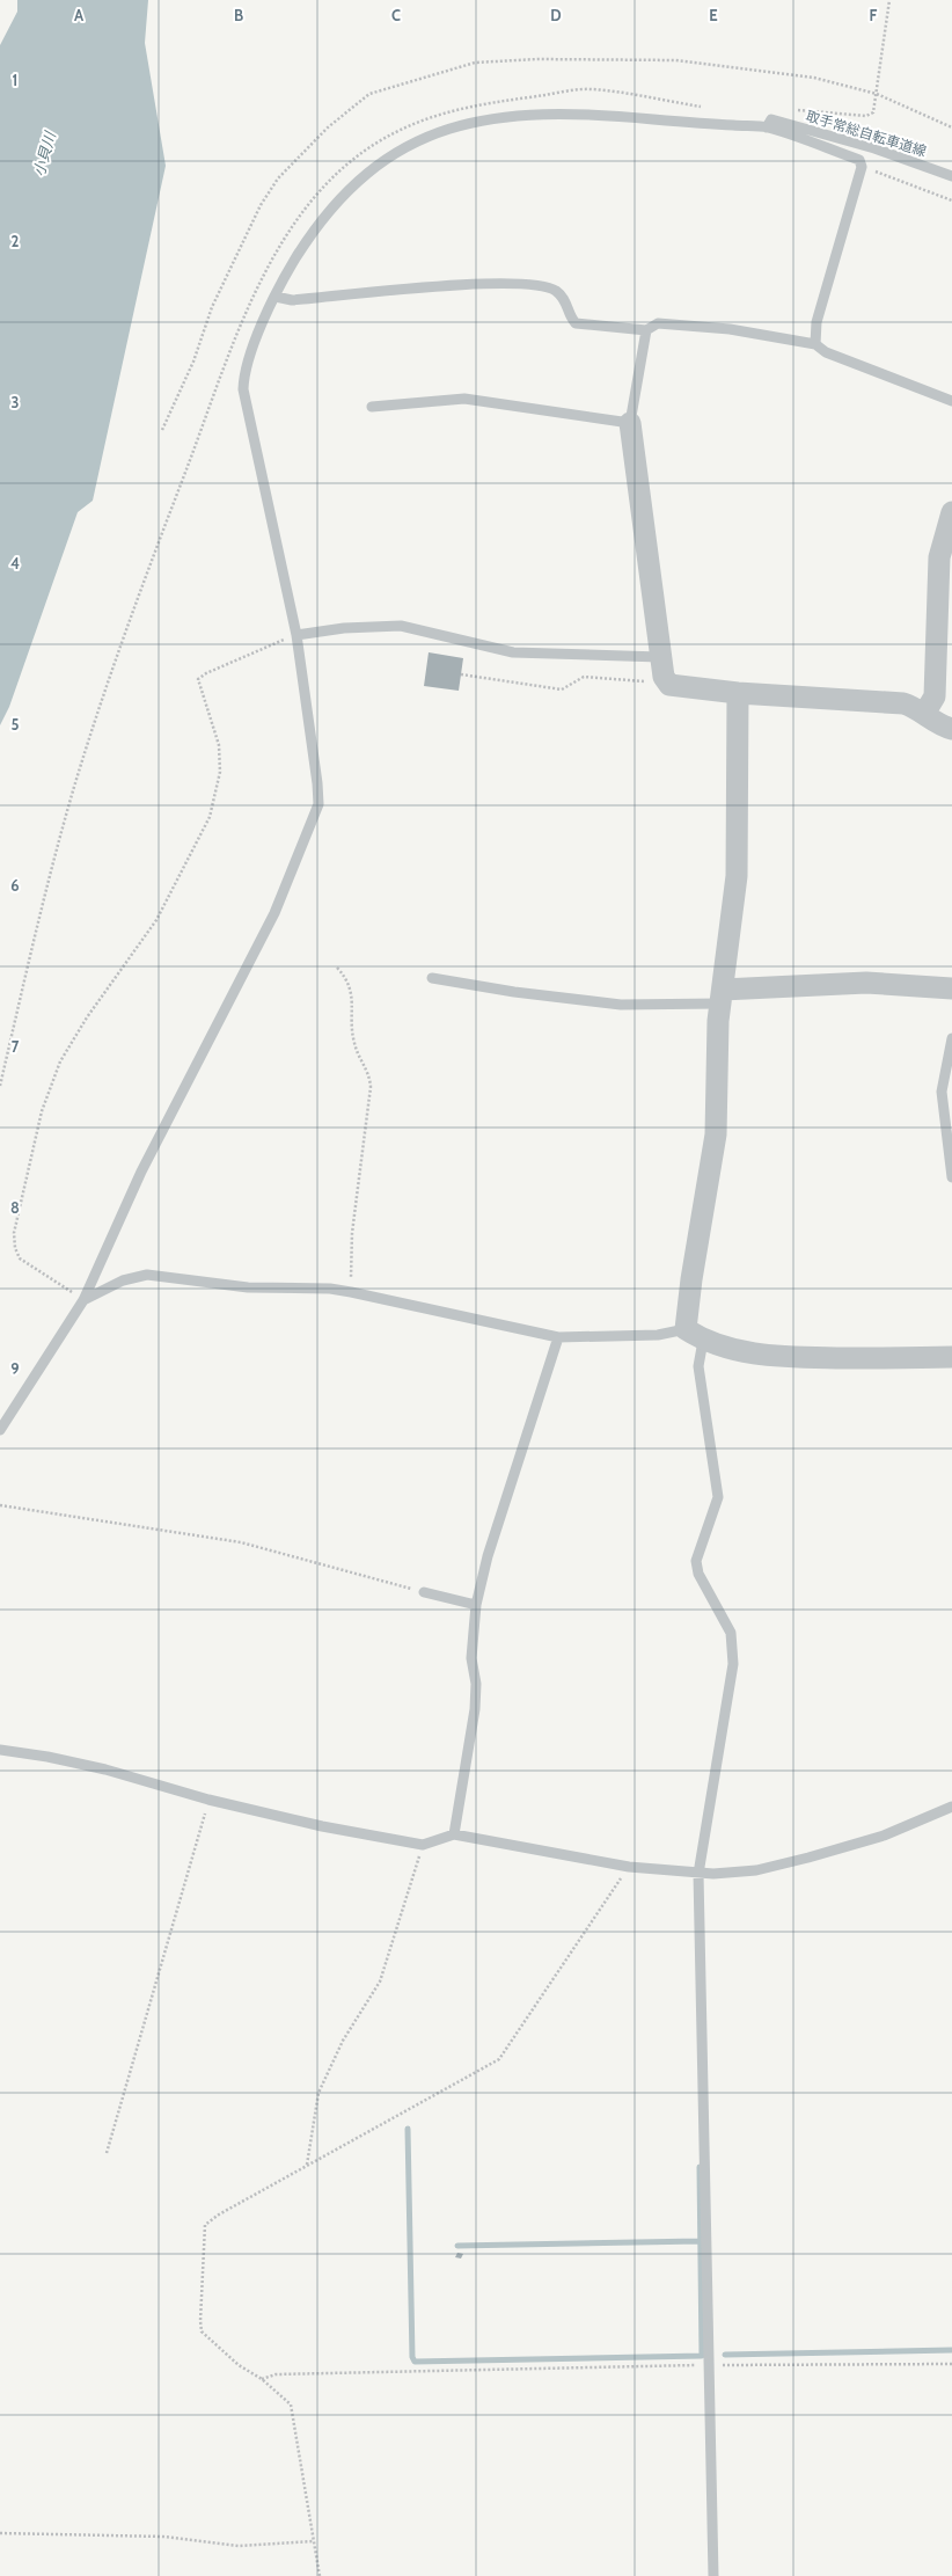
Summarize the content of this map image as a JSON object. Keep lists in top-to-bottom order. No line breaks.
{"streets":{"lane":["取手常総自転車道線"]},"water":["小貝川"],"grid":{"columns":["A","B","C","D","E","F"],"rows":["1","2","3","4","5","6","7","8","9"]}}
